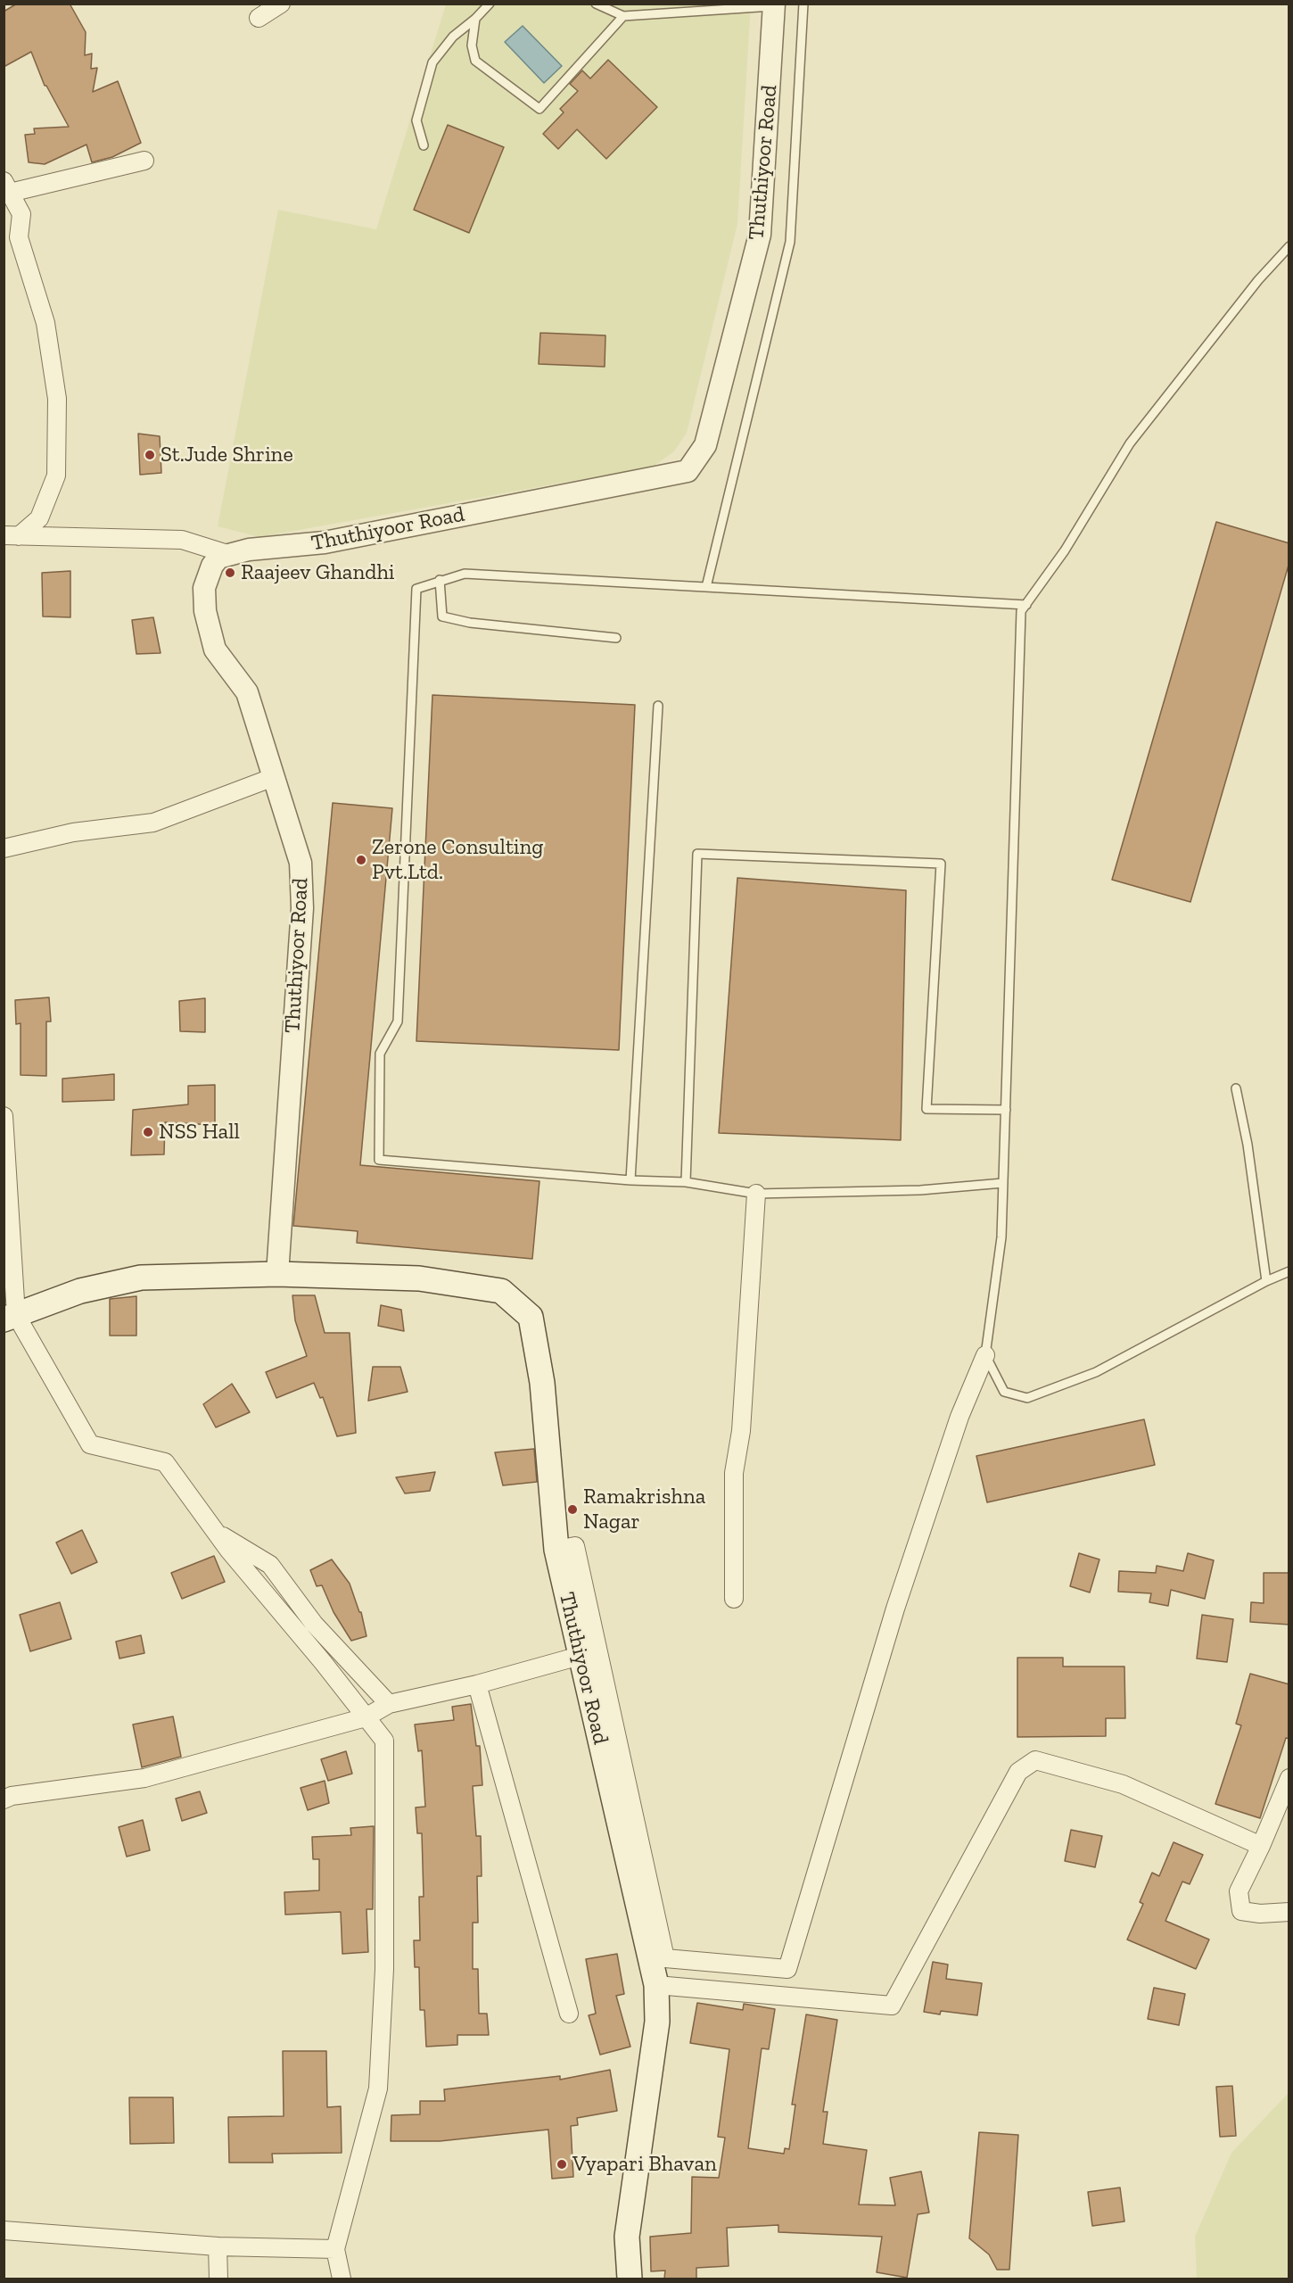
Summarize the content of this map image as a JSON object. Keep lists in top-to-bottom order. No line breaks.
{"streets":{"main road":["Thuthiyoor Road"]},"places":["St.Jude Shrine","Raajeev Ghandhi","Zerone Consulting Pvt.Ltd.","NSS Hall","Ramakrishna Nagar","Vyapari Bhavan"]}
